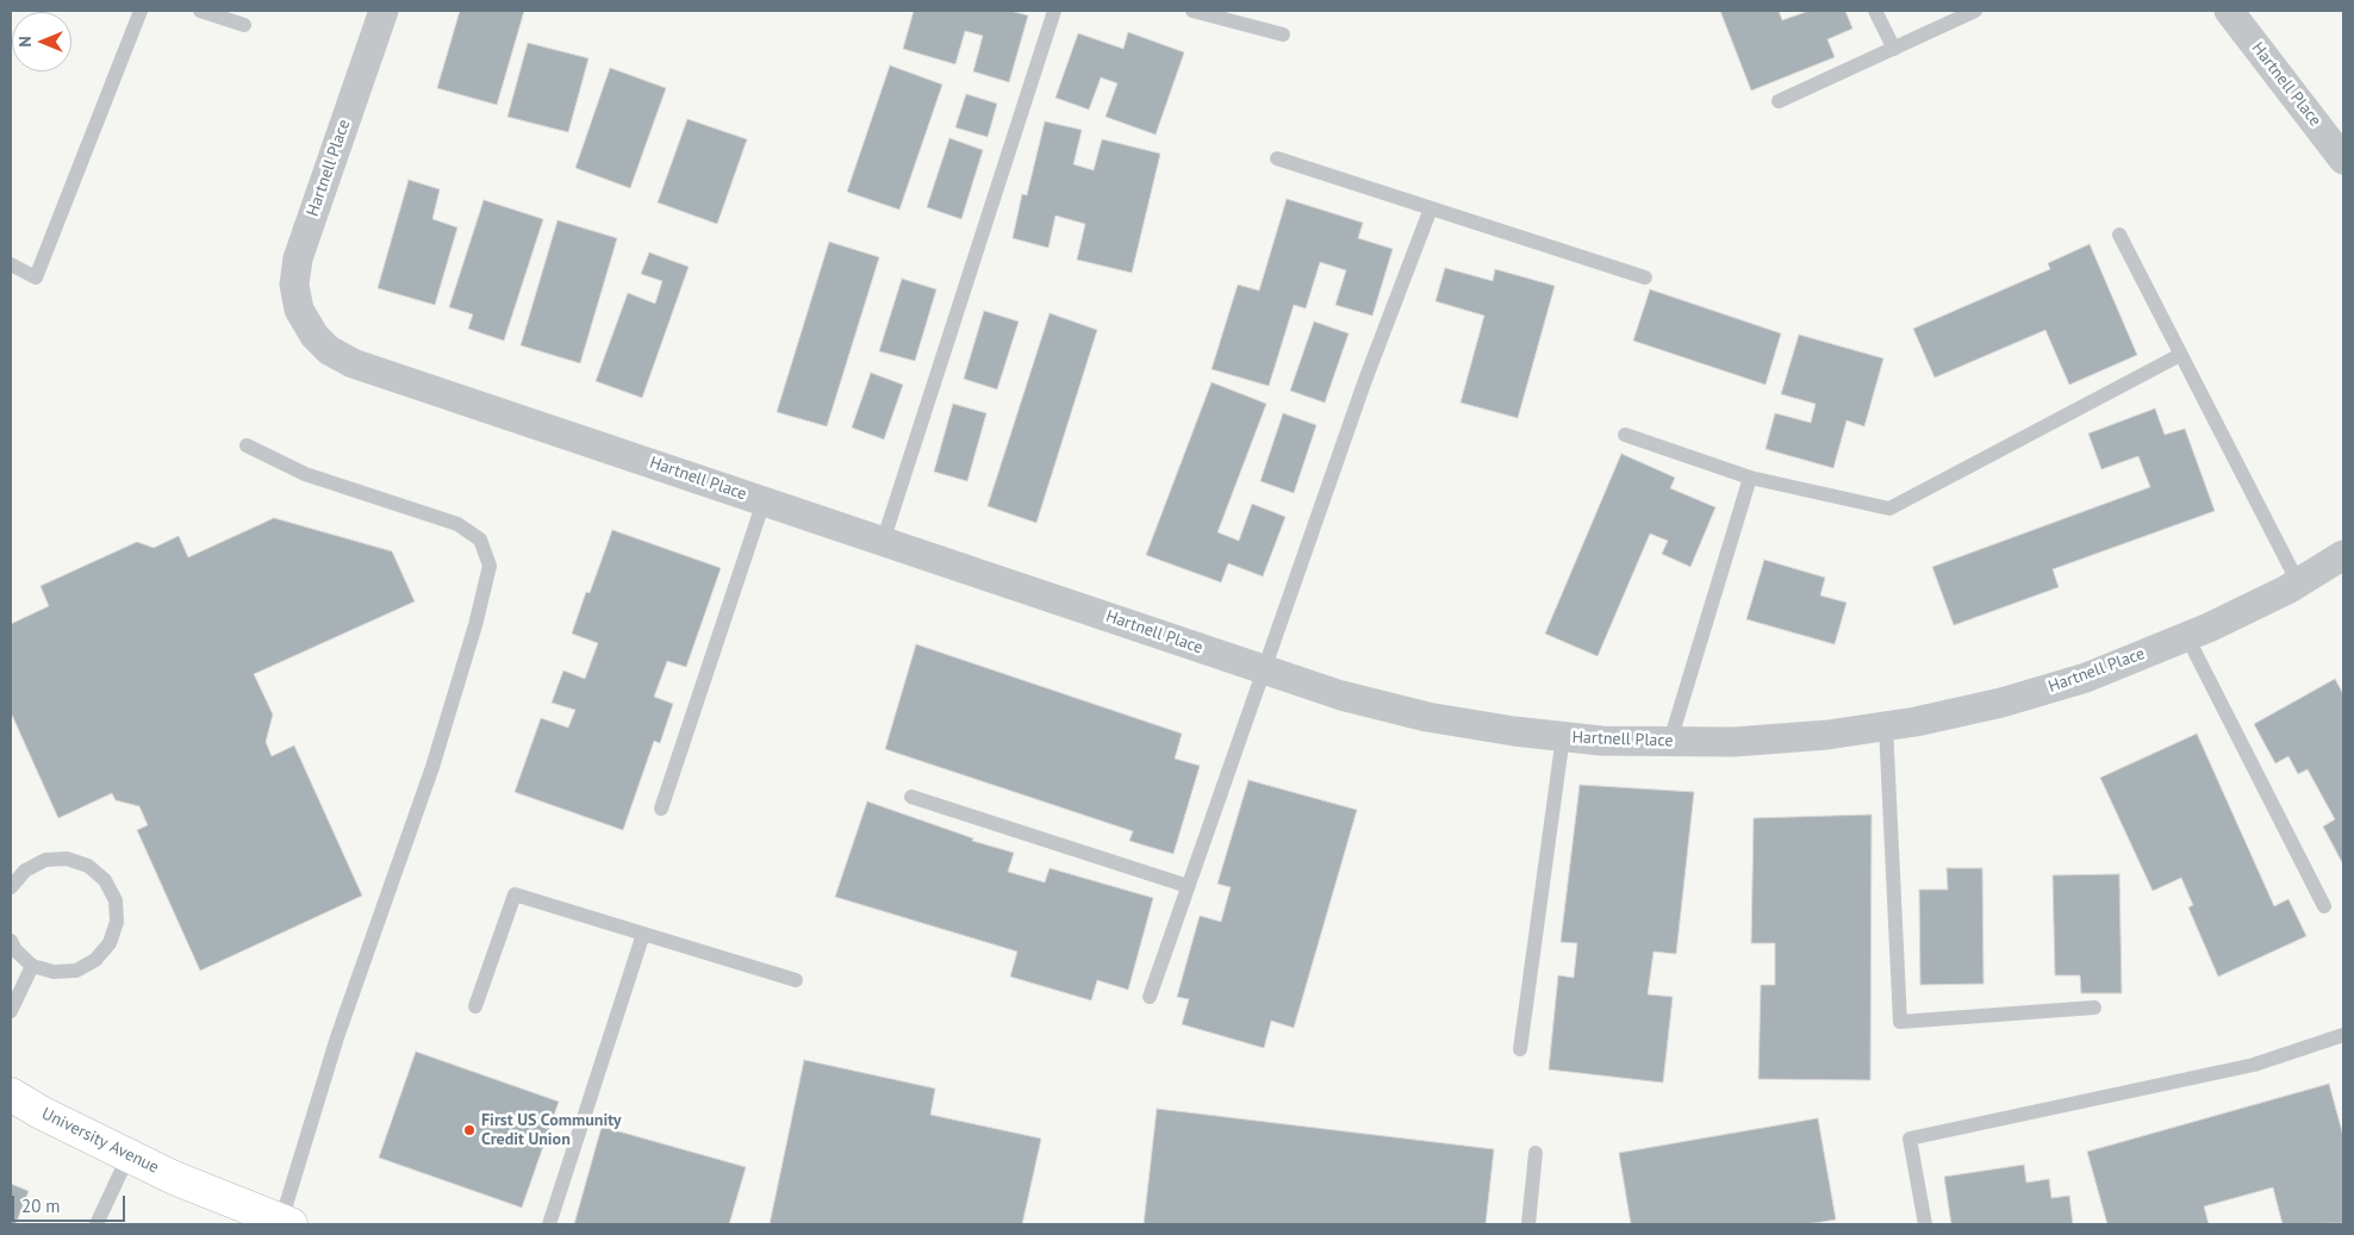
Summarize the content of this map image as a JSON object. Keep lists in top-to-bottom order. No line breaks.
{"streets":{"street":["Hartnell Place","University Avenue"]},"places":["First US Community Credit Union"],"scale_bar":"20 m","north":"left"}
